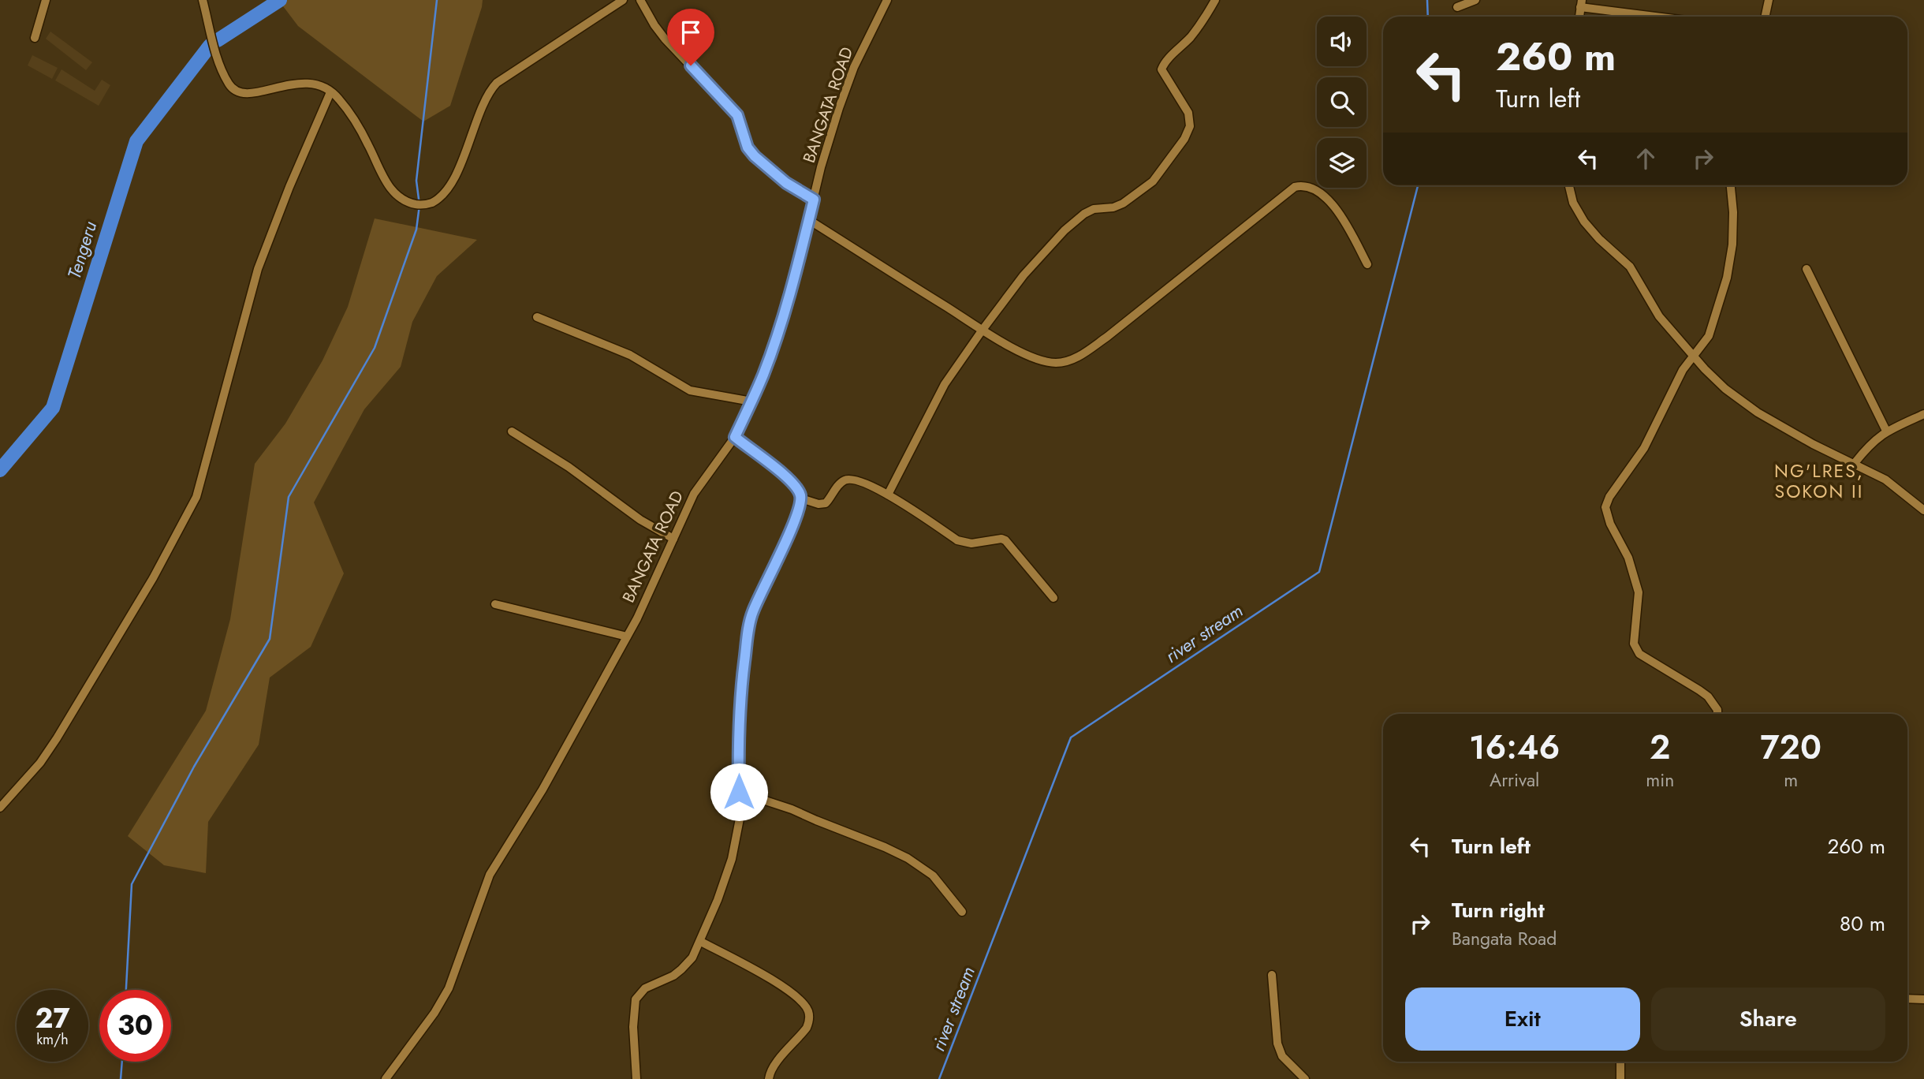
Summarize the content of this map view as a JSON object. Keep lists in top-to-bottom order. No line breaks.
{"streets":{"street":["BANGATA ROAD"]},"districts":["NG'LRES, SOKON II"],"water":["Tengeru","river stream"],"page":{"turn":["260 m","Turn left"],"eta":["16:46","Arrival","2","min","720","m"],"list":[{"name":"Turn left","value":"260 m"},{"name":"Turn right","note":"Bangata Road","value":"80 m"}],"buttons":["Exit","Share"],"speed":"27 km/h","limit":"30"}}
